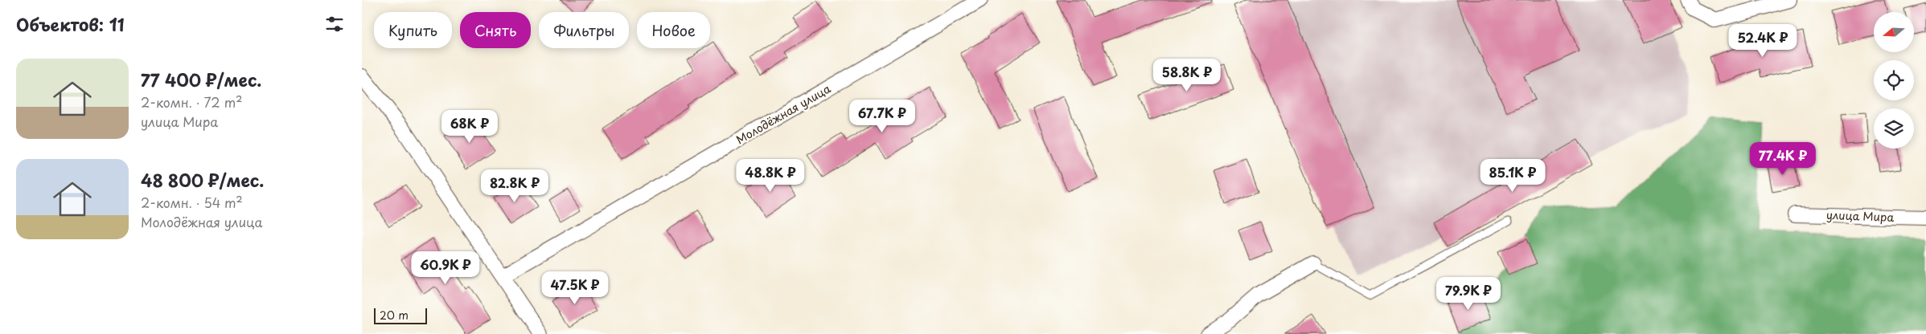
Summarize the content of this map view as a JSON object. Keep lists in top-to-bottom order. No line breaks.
{"streets":{"street":["Молодёжная улица","улица Мира"]},"scale_bar":"20 m","north":"left","page":{"heading":"Объектов: 11","chip":["Купить","Снять","Фильтры","Новое"],"price":["52.4K ₽","58.8K ₽","67.7K ₽","68K ₽","77.4K ₽","48.8K ₽","85.1K ₽","82.8K ₽","60.9K ₽","47.5K ₽","79.9K ₽"],"list":[{"name":"77 400 ₽/мес.","note":"2-комн. · 72 m² · улица Мира"},{"name":"48 800 ₽/мес.","note":"2-комн. · 54 m² · Молодёжная улица"}],"scale":"20 m"}}
